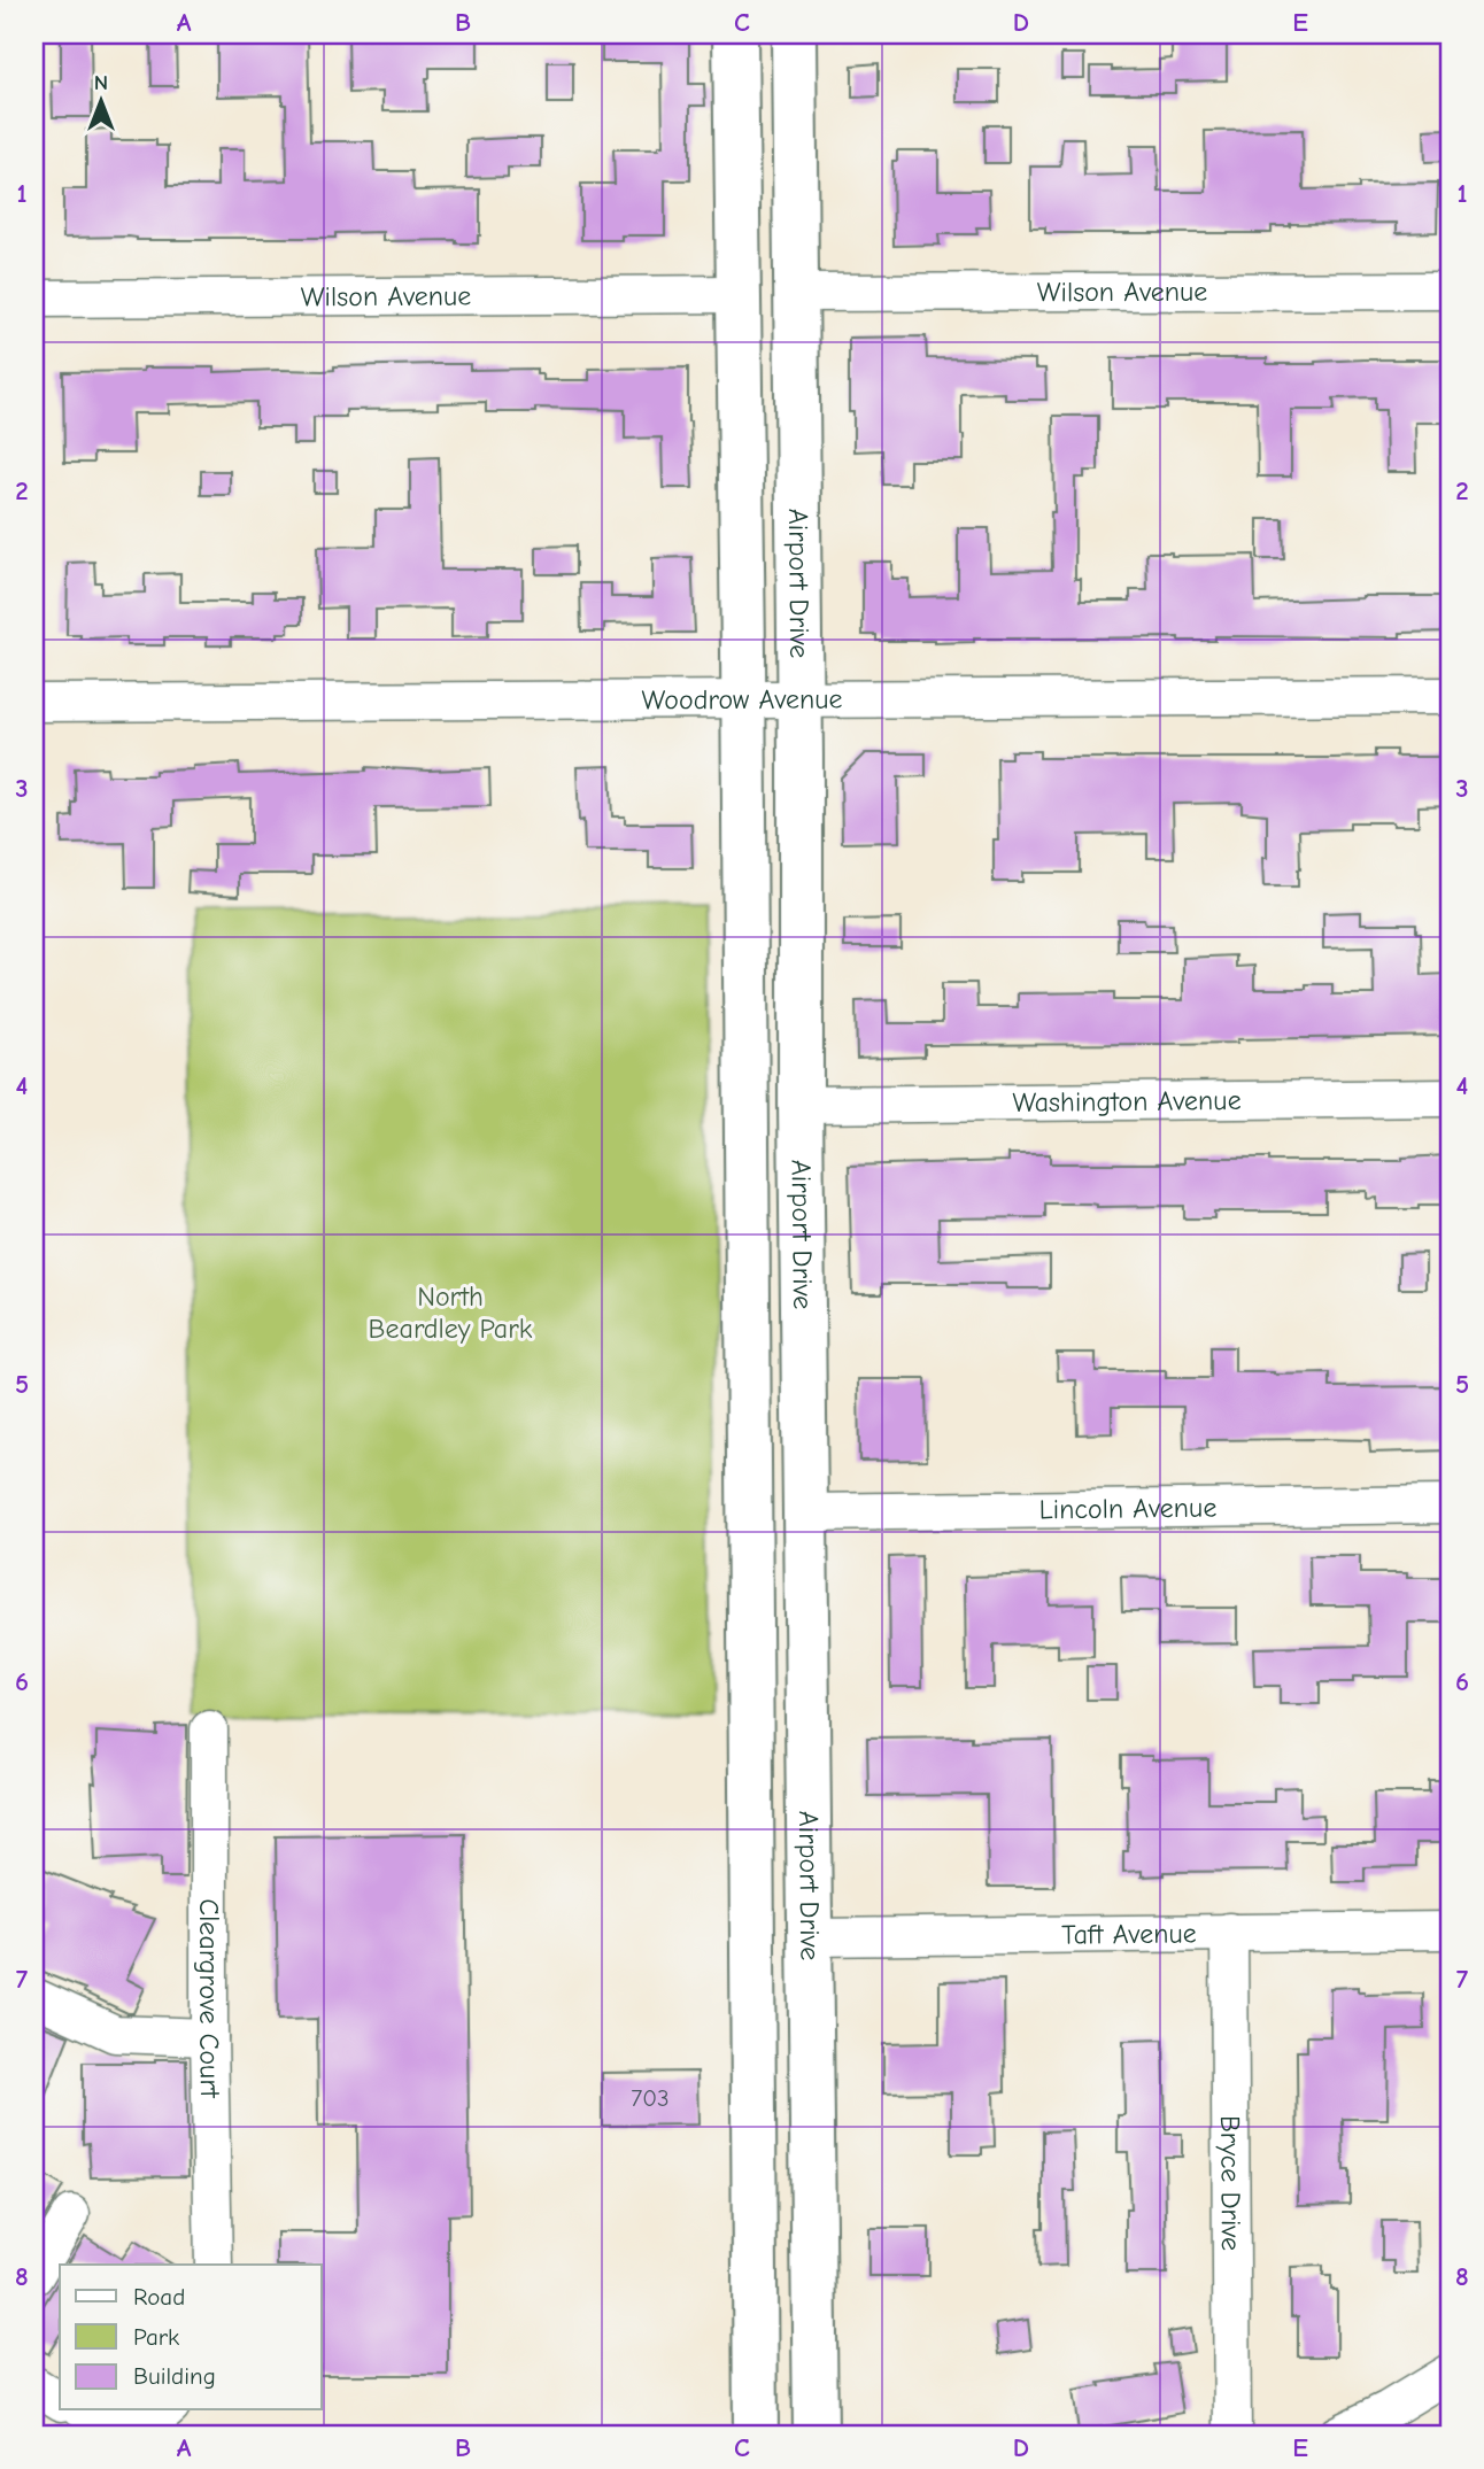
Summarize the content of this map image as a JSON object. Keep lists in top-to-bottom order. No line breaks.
{"streets":{"main road":["Airport Drive"],"street":["Wilson Avenue","Woodrow Avenue","Washington Avenue","Lincoln Avenue","Taft Avenue","Cleargrove Court","Bryce Drive"]},"crossings":[["Wilson Avenue","Airport Drive"],["Airport Drive","Woodrow Avenue"],["Airport Drive","Washington Avenue"],["Airport Drive","Lincoln Avenue"],["Airport Drive","Taft Avenue"],["Taft Avenue","Bryce Drive"]],"parks":["North Beardley Park"],"house_numbers":["703"],"legend":["Road","Park","Building"],"north":"top","grid":{"columns":["A","B","C","D","E"],"rows":["1","2","3","4","5","6","7","8"]}}
